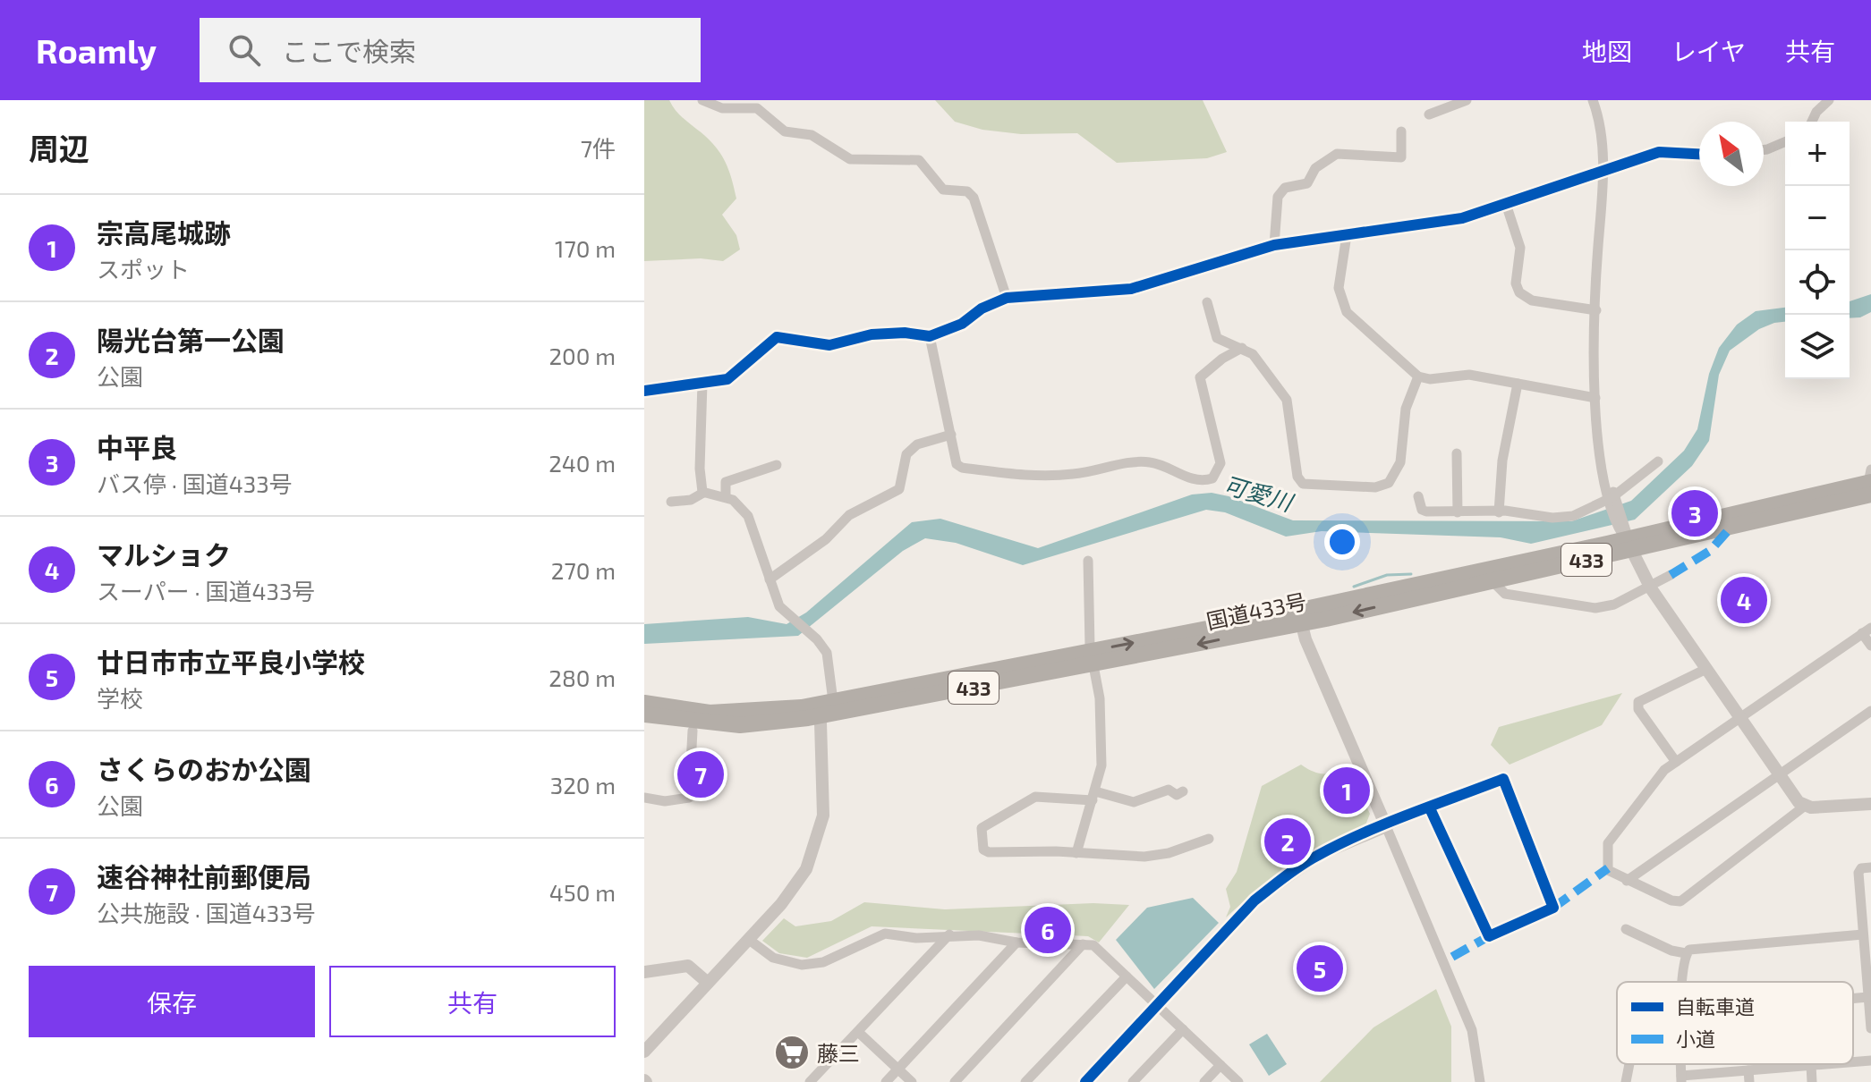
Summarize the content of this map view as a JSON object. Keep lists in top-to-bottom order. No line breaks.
{"streets":{"highway":["433","国道433号"]},"water":["可愛川"],"places":{"supermarket":["藤三"]},"legend":["自転車道","小道"],"north":"top left","page":{"header":"Roamly","search":"ここで検索","nav":["地図","レイヤ","共有"],"heading":["周辺","7件"],"map_buttons":["+","−"],"list":[{"mark":"1","name":"宗高尾城跡","note":"スポット","value":"170 m"},{"mark":"2","name":"陽光台第一公園","note":"公園","value":"200 m"},{"mark":"3","name":"中平良","note":"バス停 · 国道433号","value":"240 m"},{"mark":"4","name":"マルショク","note":"スーパー · 国道433号","value":"270 m"},{"mark":"5","name":"廿日市市立平良小学校","note":"学校","value":"280 m"},{"mark":"6","name":"さくらのおか公園","note":"公園","value":"320 m"},{"mark":"7","name":"速谷神社前郵便局","note":"公共施設 · 国道433号","value":"450 m"}],"pins":["3","4","7","1","2","6","5"],"buttons":["保存","共有"]}}
